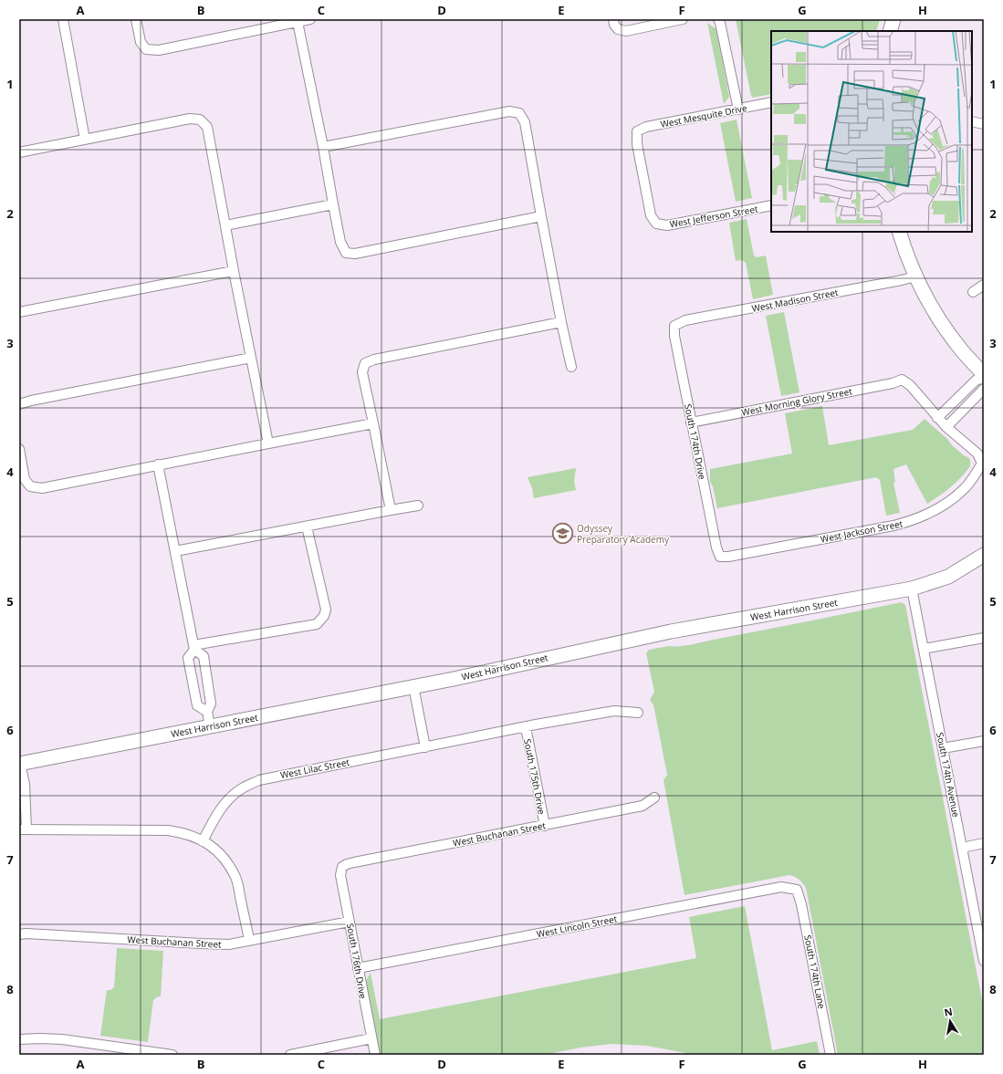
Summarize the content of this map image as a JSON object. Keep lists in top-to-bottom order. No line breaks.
{"streets":{"street":["West Mesquite Drive","West Jefferson Street","West Madison Street","West Morning Glory Street","South 174th Drive","West Jackson Street","West Harrison Street","West Lilac Street","South 174th Avenue","South 175th Drive","West Buchanan Street","West Lincoln Street","South 176th Drive","South 174th Lane"]},"crossings":[["West Mesquite Drive","West Jefferson Street"],["West Madison Street","South 174th Drive"],["West Morning Glory Street","South 174th Drive"],["South 174th Drive","West Jackson Street"],["West Harrison Street","South 174th Avenue"],["West Lilac Street","South 175th Drive"],["South 175th Drive","West Buchanan Street"],["West Buchanan Street","South 176th Drive"],["West Lincoln Street","South 176th Drive"],["West Lincoln Street","South 174th Lane"]],"places":{"school or university":["Odyssey Preparatory Academy"]},"north":"top","grid":{"columns":["A","B","C","D","E","F","G","H"],"rows":["1","2","3","4","5","6","7","8"]}}
